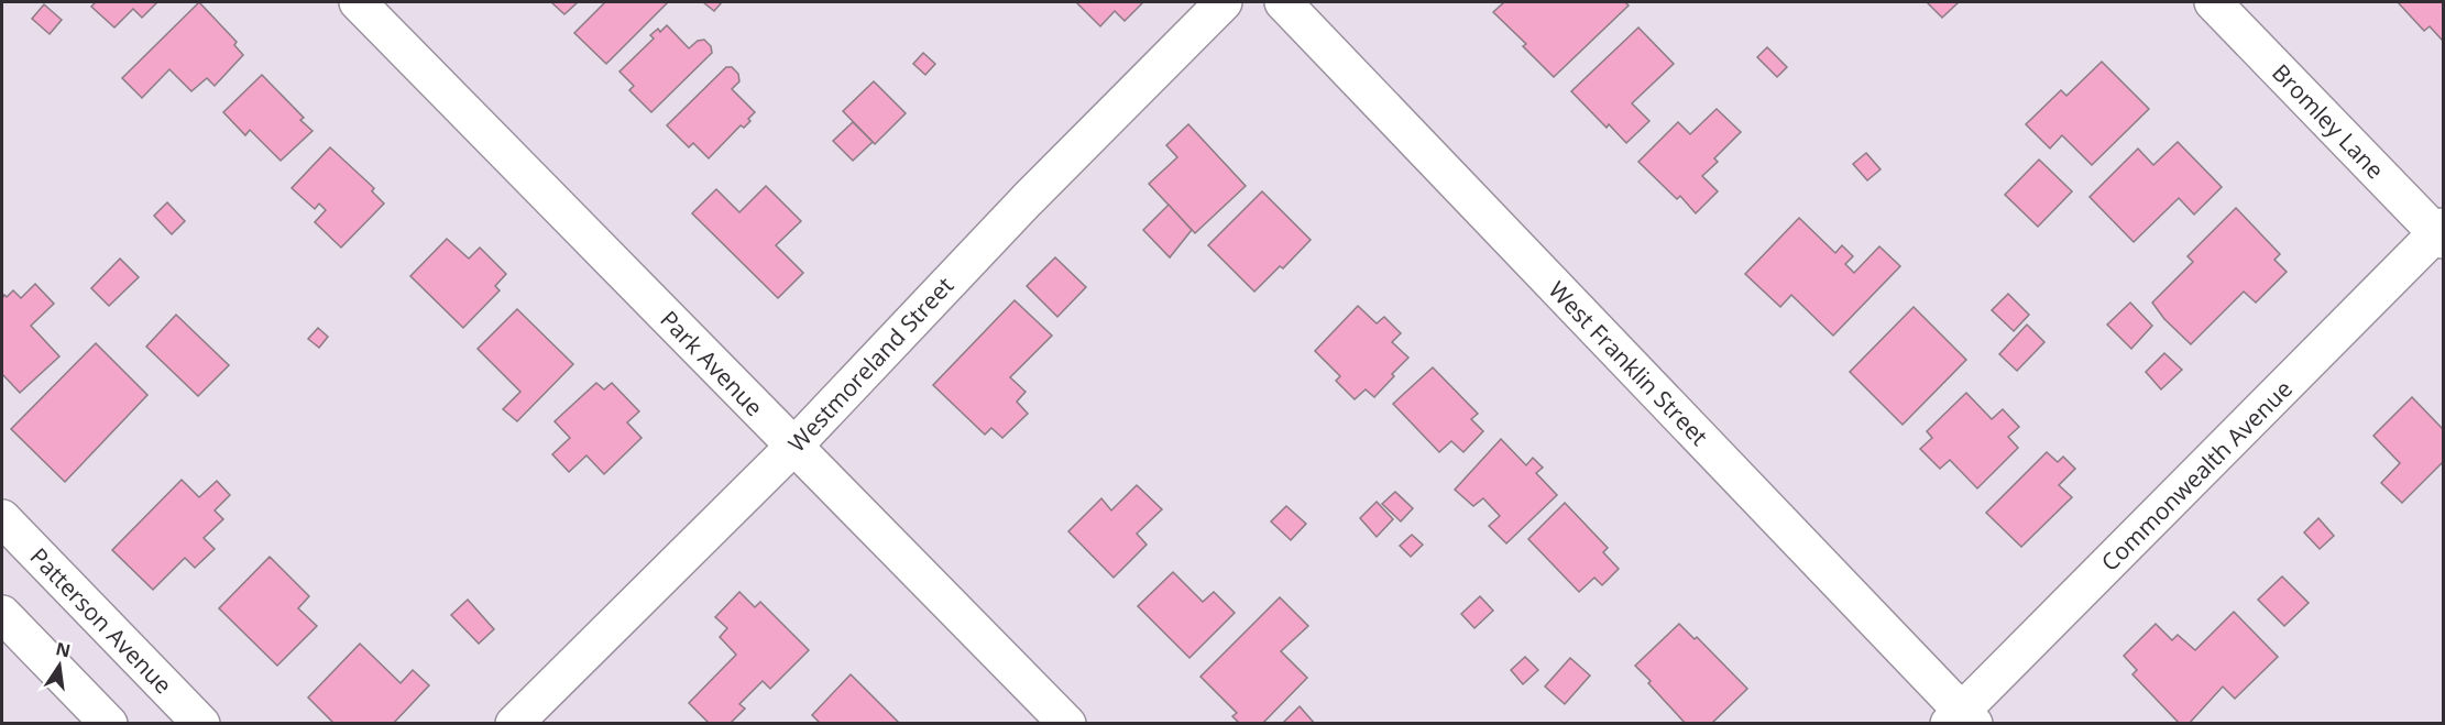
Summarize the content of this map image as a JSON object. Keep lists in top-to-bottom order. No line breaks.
{"streets":{"street":["Bromley Lane","Park Avenue","West Franklin Street","Westmoreland Street","Commonwealth Avenue","Patterson Avenue"]},"crossings":[["Bromley Lane","Commonwealth Avenue"],["Park Avenue","Westmoreland Street"],["West Franklin Street","Commonwealth Avenue"]],"north":"top"}
